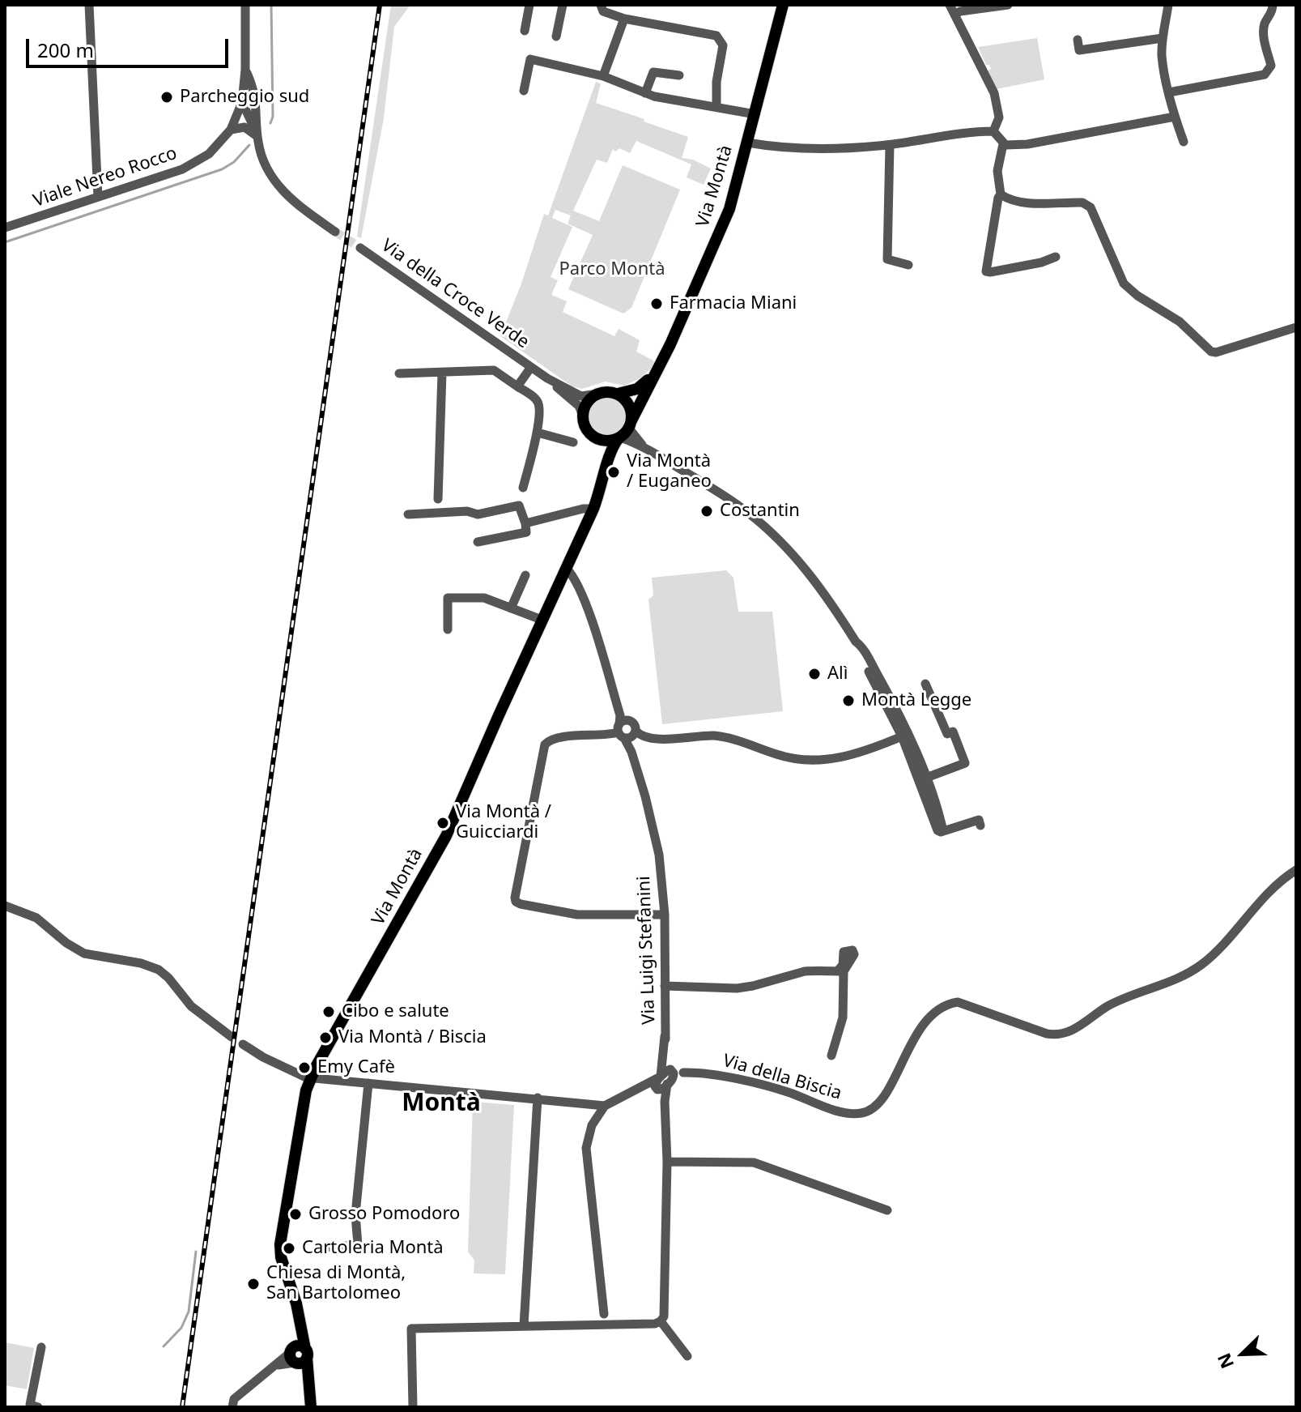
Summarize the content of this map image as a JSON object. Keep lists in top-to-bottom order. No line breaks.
{"streets":{"main road":["Via Montà"],"street":["Viale Nereo Rocco","Via della Croce Verde","Via Luigi Stefanini","Via della Biscia"]},"crossings":[["Via Montà","Via della Croce Verde"],["Via Montà","Via Luigi Stefanini"],["Via Luigi Stefanini","Via della Biscia"]],"districts":["Montà"],"parks":["Parco Montà"],"places":["Parcheggio sud","Farmacia Miani","Via Montà / Euganeo","Costantin","Alì","Montà Legge","Via Montà / Guicciardi","Cibo e salute","Via Montà / Biscia","Emy Cafè","Grosso Pomodoro","Cartoleria Montà","Chiesa di Montà, San Bartolomeo"],"scale_bar":"200 m","north":"bottom left"}
